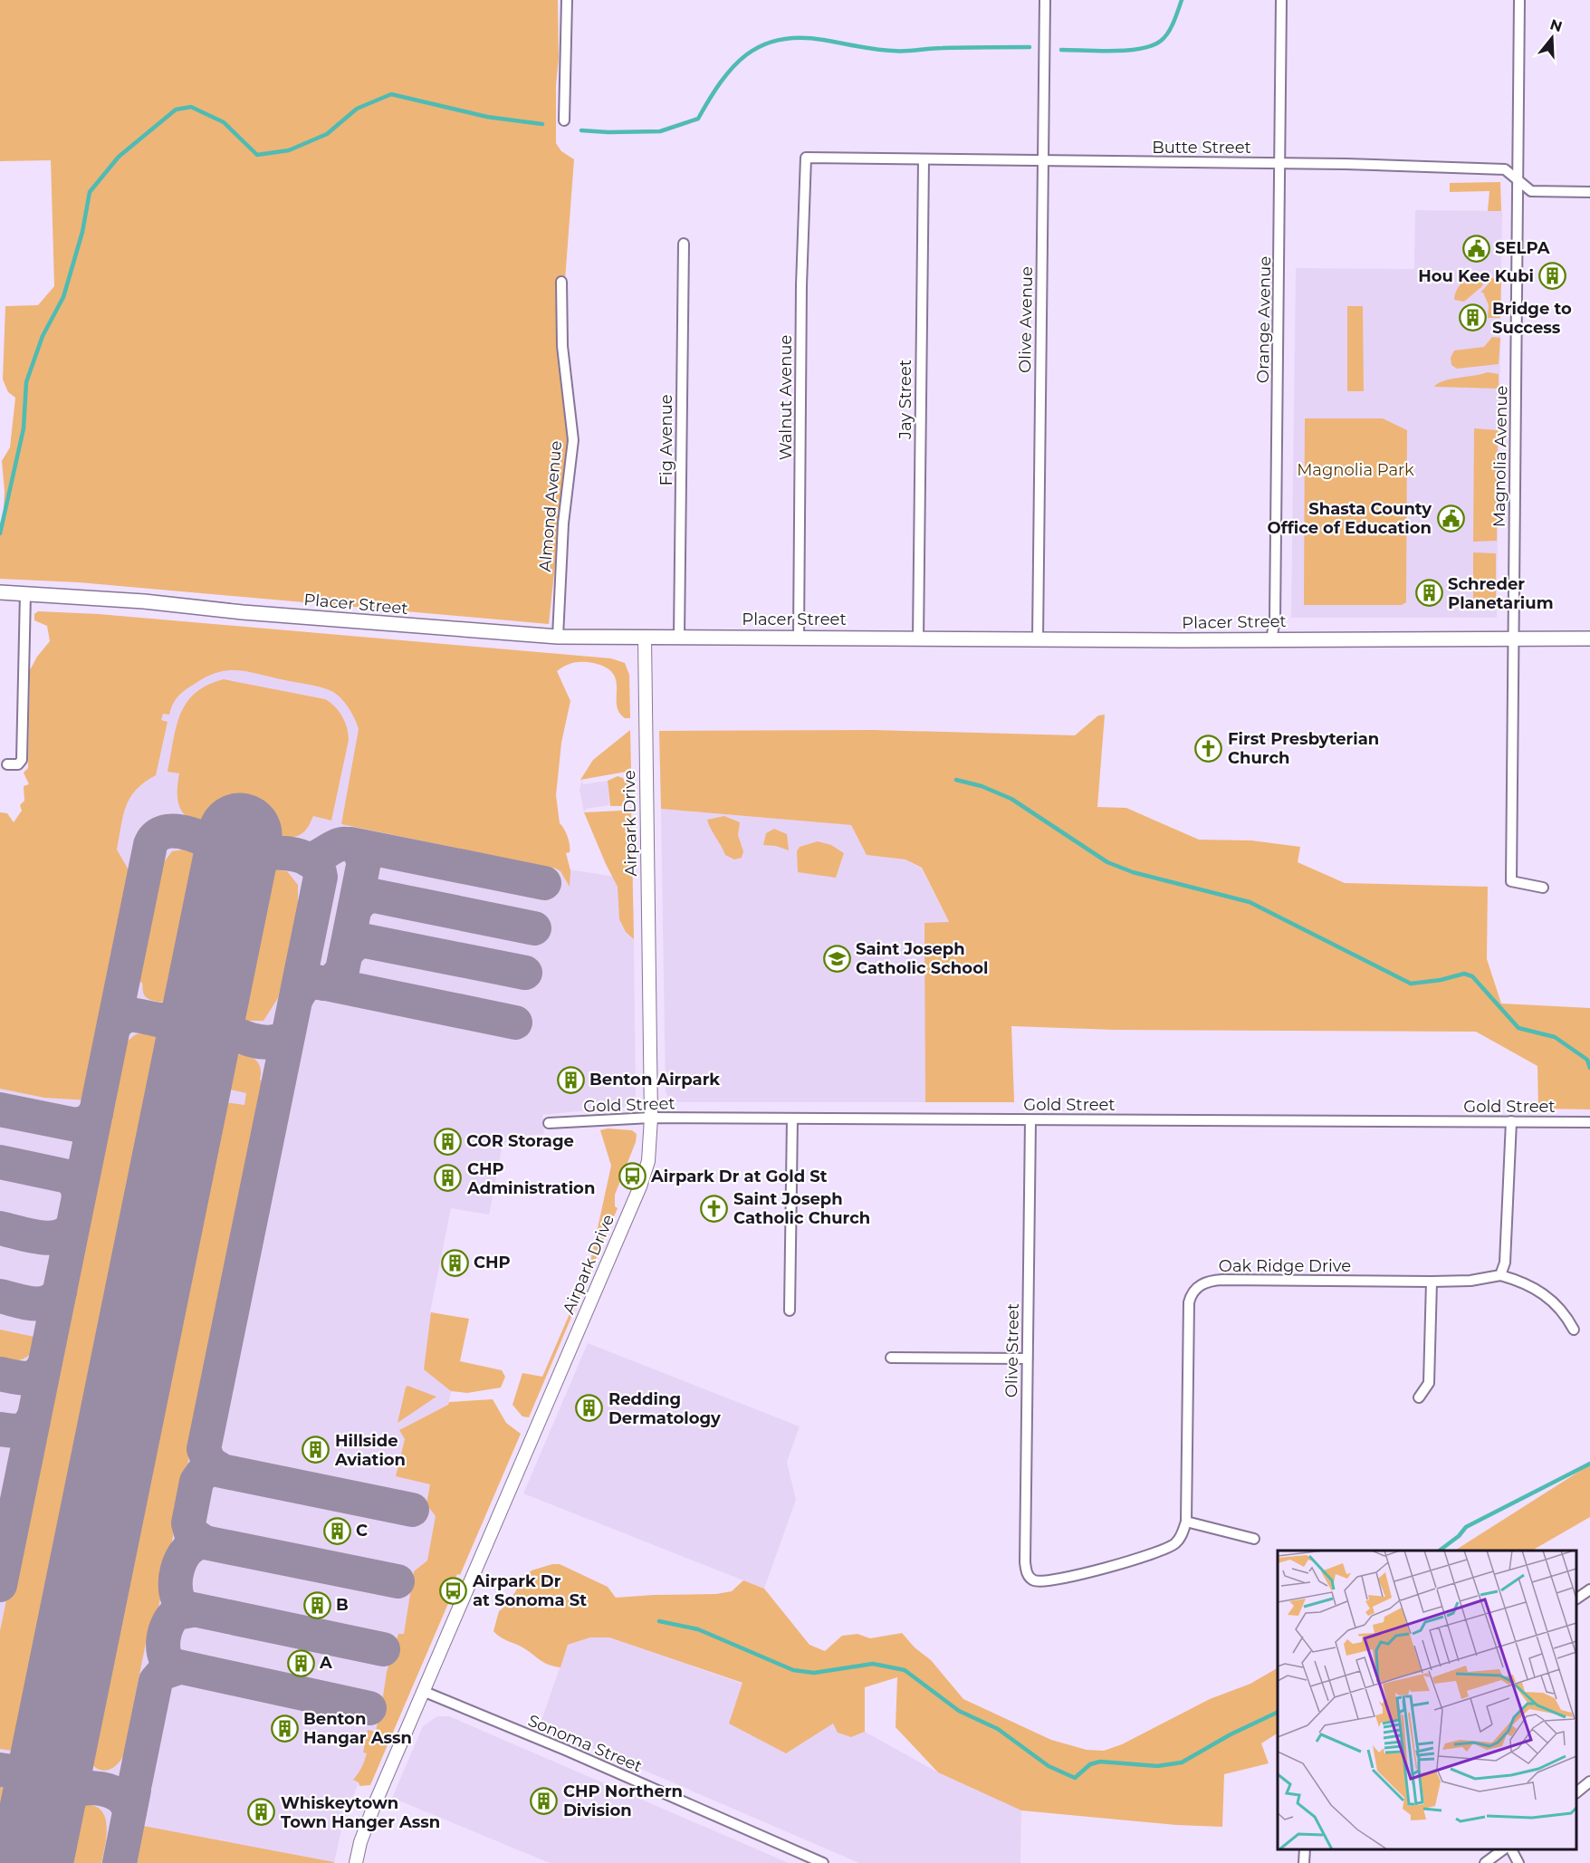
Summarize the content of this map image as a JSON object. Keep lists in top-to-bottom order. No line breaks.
{"streets":{"main road":["Placer Street"],"street":["Butte Street","Olive Avenue","Orange Avenue","Walnut Avenue","Jay Street","Fig Avenue","Magnolia Avenue","Almond Avenue","Airpark Drive","Gold Street","Oak Ridge Drive","Olive Street","Sonoma Street"]},"crossings":[["Butte Street","Olive Avenue"],["Butte Street","Orange Avenue"],["Butte Street","Walnut Avenue"],["Butte Street","Jay Street"],["Butte Street","Magnolia Avenue"],["Olive Avenue","Placer Street"],["Orange Avenue","Placer Street"],["Walnut Avenue","Placer Street"],["Jay Street","Placer Street"],["Fig Avenue","Placer Street"],["Magnolia Avenue","Placer Street"],["Almond Avenue","Placer Street"],["Placer Street","Airpark Drive"],["Airpark Drive","Gold Street"],["Airpark Drive","Sonoma Street"],["Gold Street","Olive Street"],["Oak Ridge Drive","Olive Street"]],"parks":["Magnolia Park"],"places":{"public building":["SELPA","Shasta County Office of Education"],"building":["Hou Kee Kubi","Bridge to Success","Schreder Planetarium","Benton Airpark","COR Storage","CHP Administration","CHP","Redding Dermatology","Hillside Aviation","C","B","A","Benton Hangar Assn","CHP Northern Division","Whiskeytown Town Hanger Assn"],"church":["First Presbyterian Church","Saint Joseph Catholic Church"],"school or university":["Saint Joseph Catholic School"],"bus stop":["Airpark Dr at Gold St","Airpark Dr at Sonoma St"]},"north":"top"}
